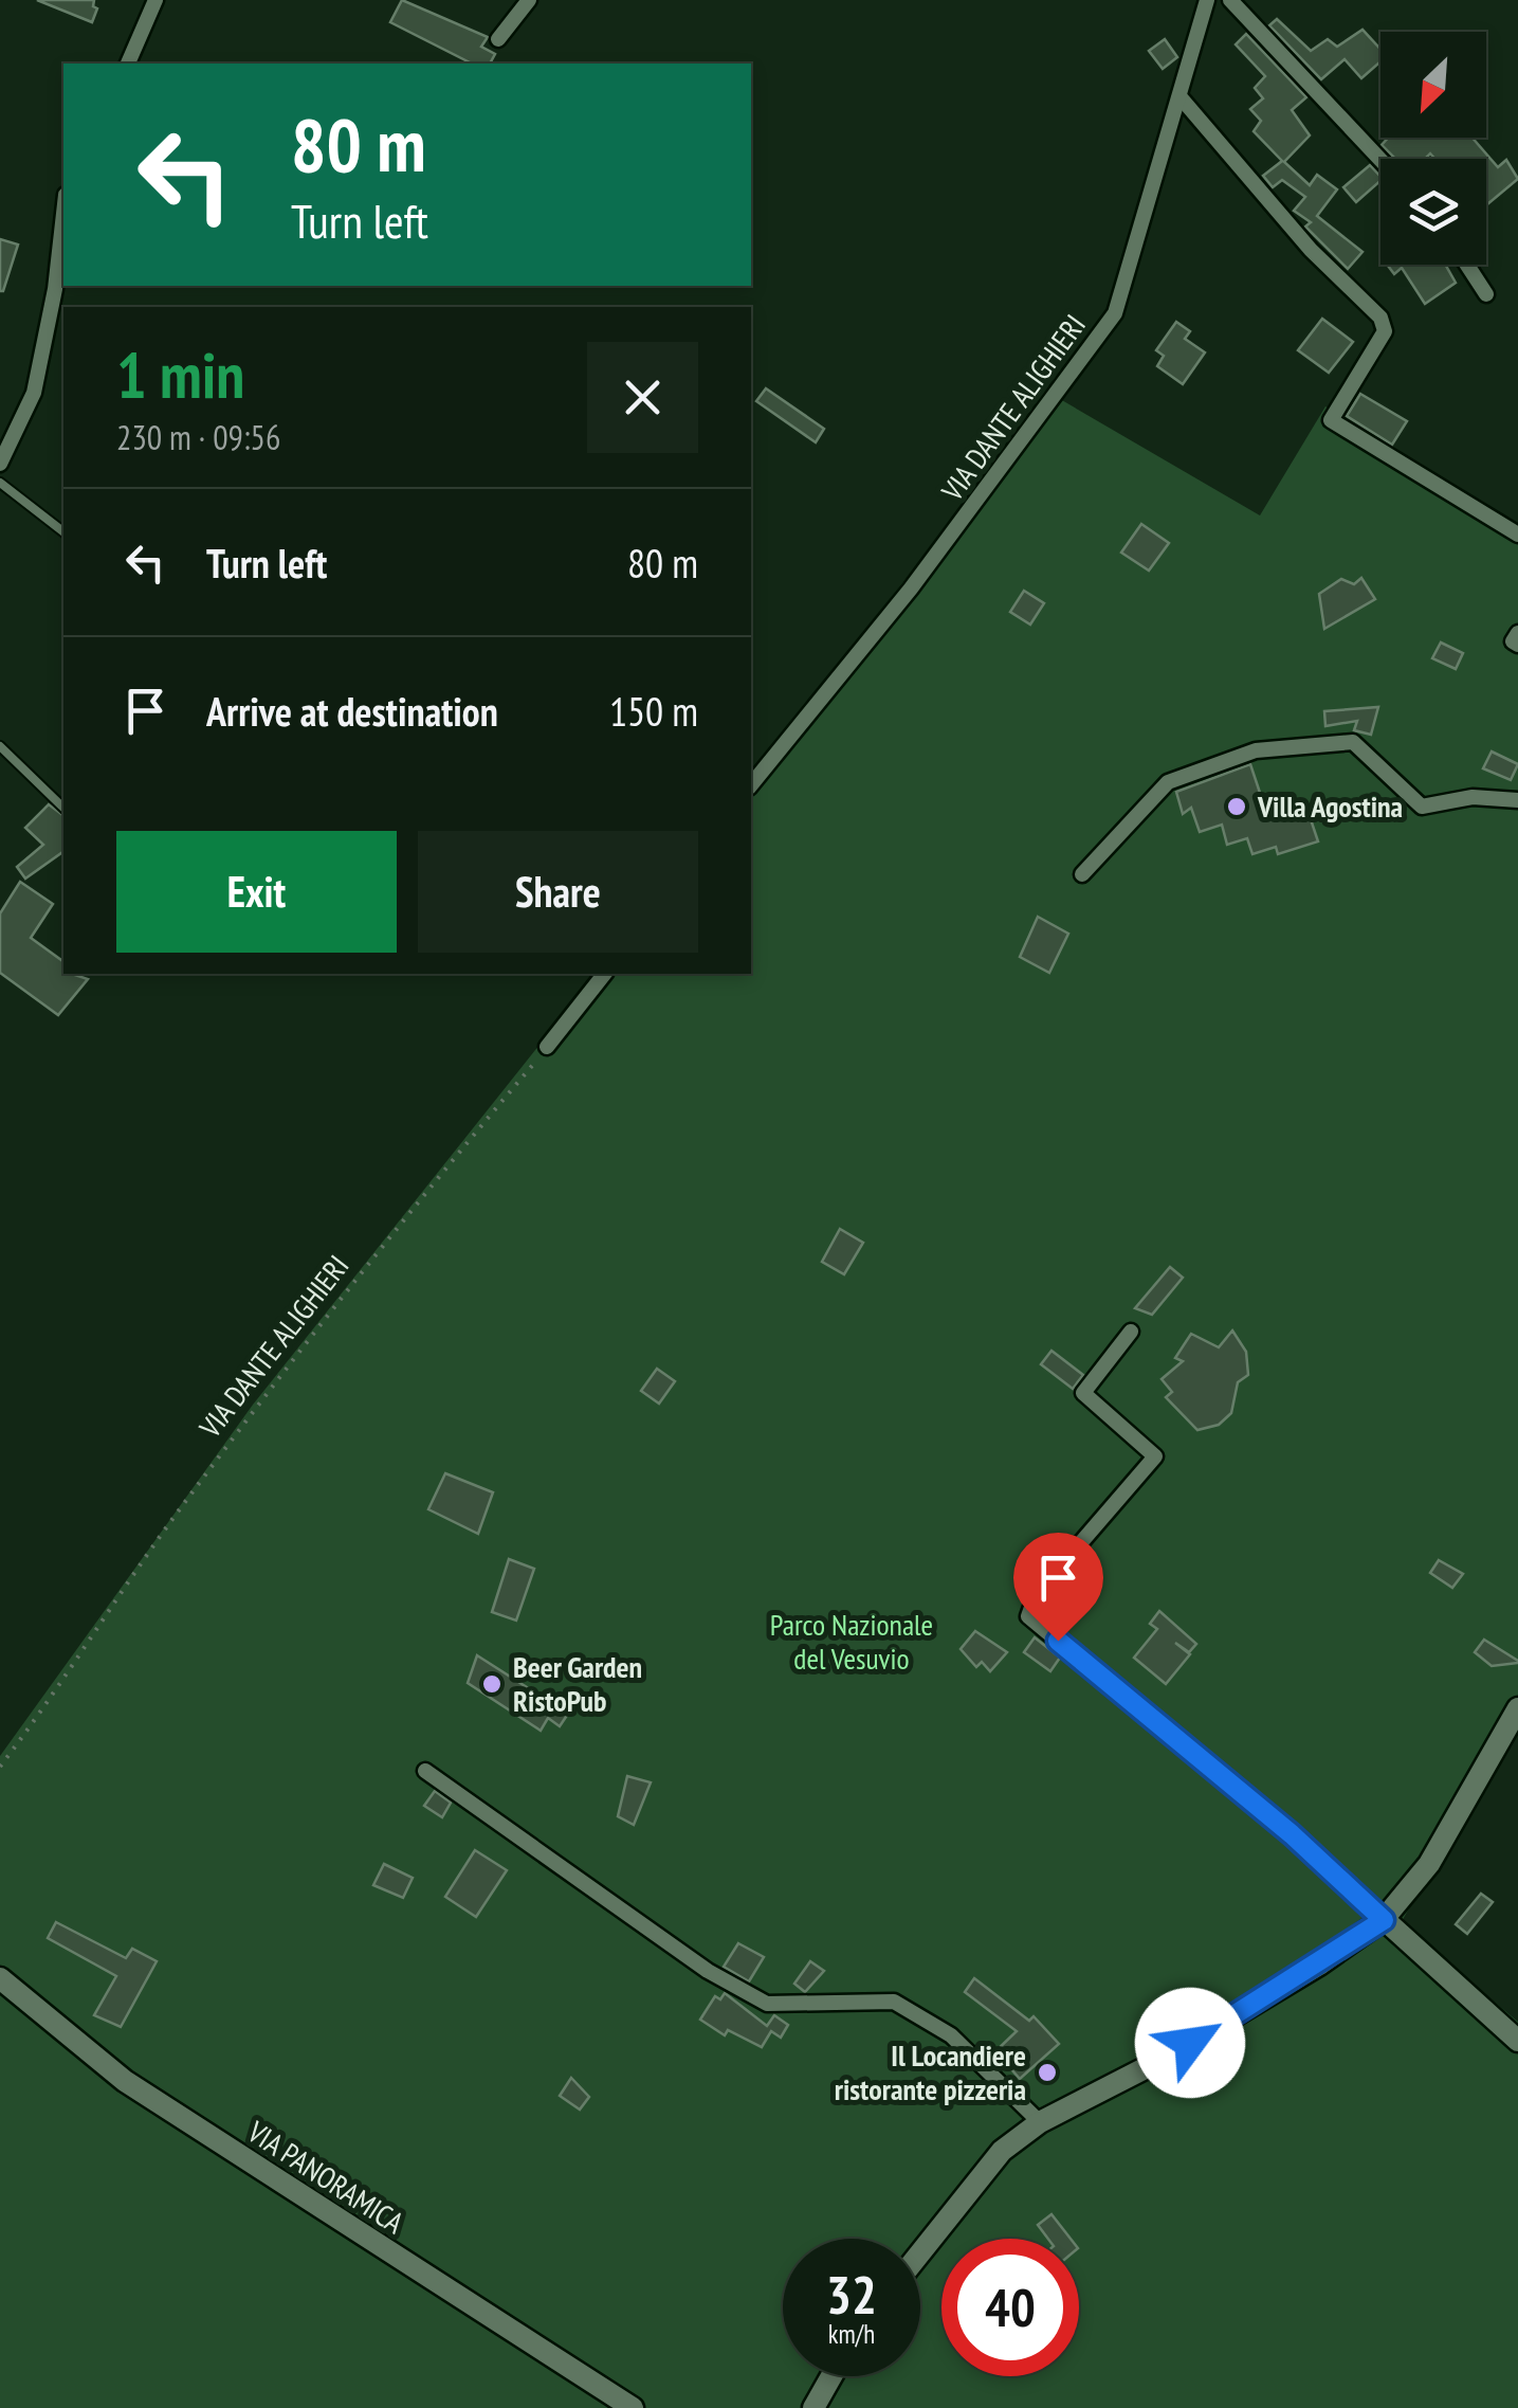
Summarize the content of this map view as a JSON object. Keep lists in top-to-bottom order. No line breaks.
{"streets":{"street":["VIA DANTE ALIGHIERI","VIA PANORAMICA"]},"parks":["Parco Nazionale del Vesuvio"],"places":["Villa Agostina","Beer Garden RistoPub","Il Locandiere ristorante pizzeria"],"north":"bottom left","page":{"turn":["80 m","Turn left"],"heading":["1 min","230 m · 09:56"],"list":[{"name":"Turn left","value":"80 m"},{"name":"Arrive at destination","value":"150 m"}],"buttons":["Exit","Share"],"speed":"32 km/h","limit":"40"}}
